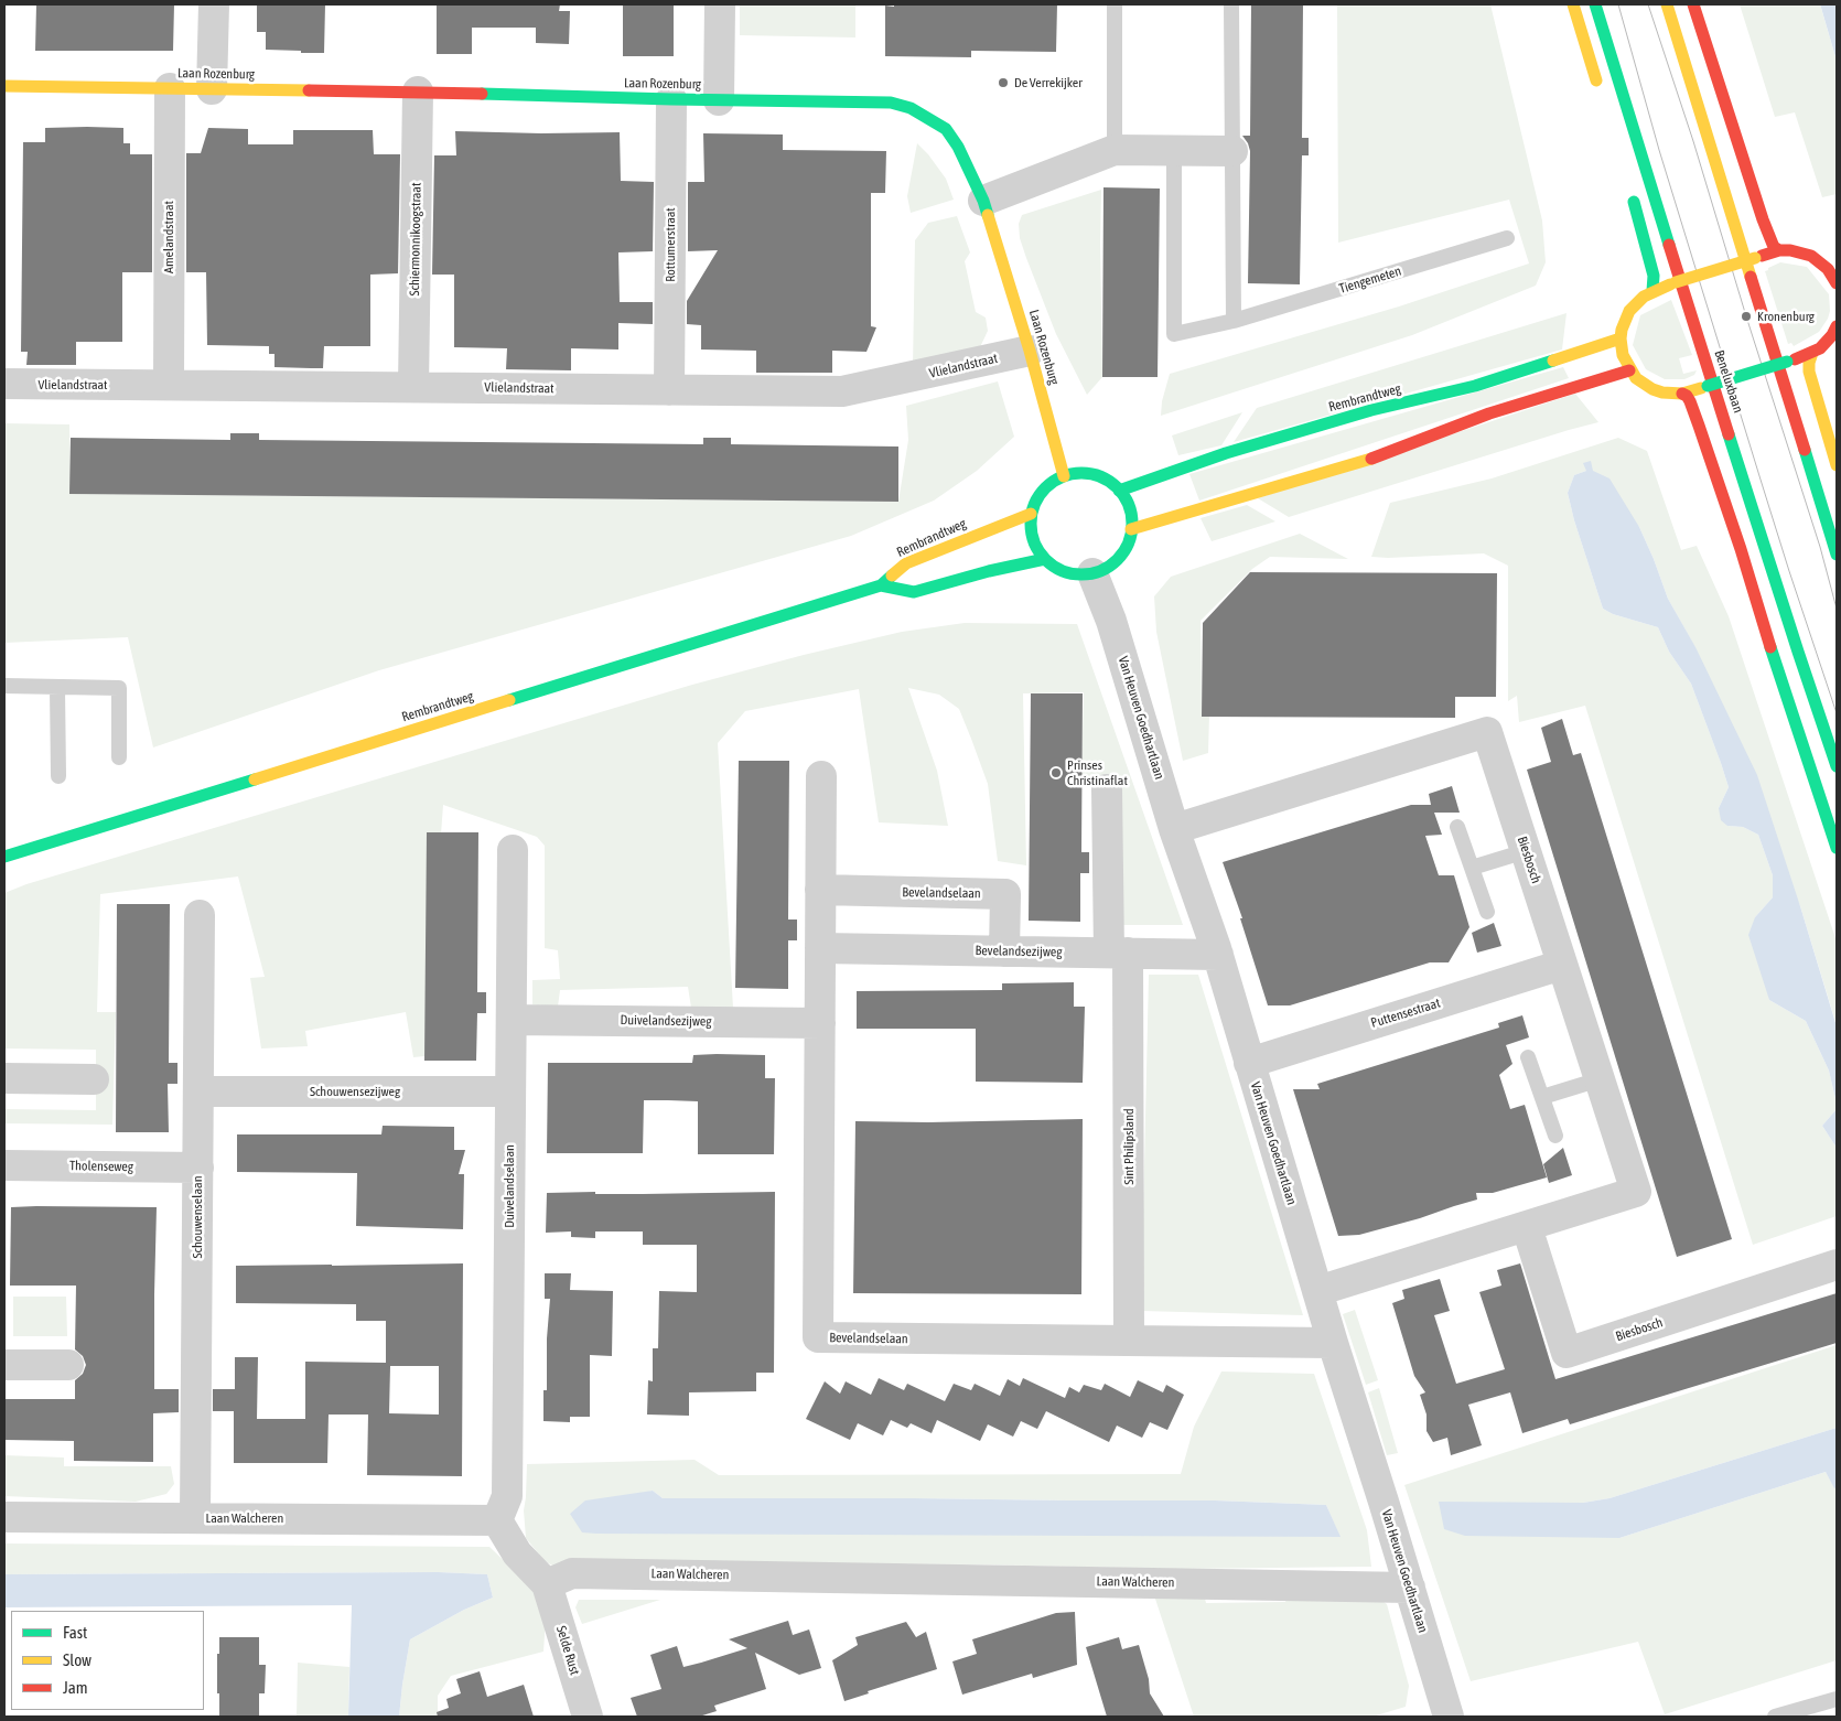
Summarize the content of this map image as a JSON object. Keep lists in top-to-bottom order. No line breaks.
{"streets":{"street":["Laan Rozenburg","Amelandstraat","Schiermonnikoogstraat","Rottumerstraat","Vlielandstraat","Beneluxbaan","Rembrandtweg","Van Heuven Goedhartlaan","Biesbosch","Bevelandselaan","Bevelandsezijweg","Puttensestraat","Duivelandsezijweg","Schouwensezijweg","Sint Philipsland","Tholenseweg","Duivelandselaan","Schouwenselaan","Laan Walcheren","Selde Rust"],"lane":["Tiengemeten"]},"crossings":[["Laan Rozenburg","Amelandstraat"],["Laan Rozenburg","Schiermonnikoogstraat"],["Laan Rozenburg","Rottumerstraat"],["Laan Rozenburg","Vlielandstraat"],["Laan Rozenburg","Rembrandtweg"],["Laan Rozenburg","Van Heuven Goedhartlaan"],["Amelandstraat","Vlielandstraat"],["Schiermonnikoogstraat","Vlielandstraat"],["Rottumerstraat","Vlielandstraat"],["Rembrandtweg","Van Heuven Goedhartlaan"],["Van Heuven Goedhartlaan","Biesbosch"],["Van Heuven Goedhartlaan","Bevelandselaan"],["Van Heuven Goedhartlaan","Bevelandsezijweg"],["Van Heuven Goedhartlaan","Puttensestraat"],["Van Heuven Goedhartlaan","Laan Walcheren"],["Biesbosch","Puttensestraat"],["Bevelandselaan","Bevelandsezijweg"],["Bevelandselaan","Duivelandsezijweg"],["Bevelandselaan","Sint Philipsland"],["Bevelandsezijweg","Sint Philipsland"],["Duivelandsezijweg","Duivelandselaan"],["Schouwensezijweg","Duivelandselaan"],["Schouwensezijweg","Schouwenselaan"],["Tholenseweg","Schouwenselaan"],["Duivelandselaan","Laan Walcheren"],["Schouwenselaan","Laan Walcheren"],["Laan Walcheren","Selde Rust"]],"places":["De Verrekijker","Kronenburg","Prinses Christinaflat"],"legend":["Fast","Slow","Jam"]}
